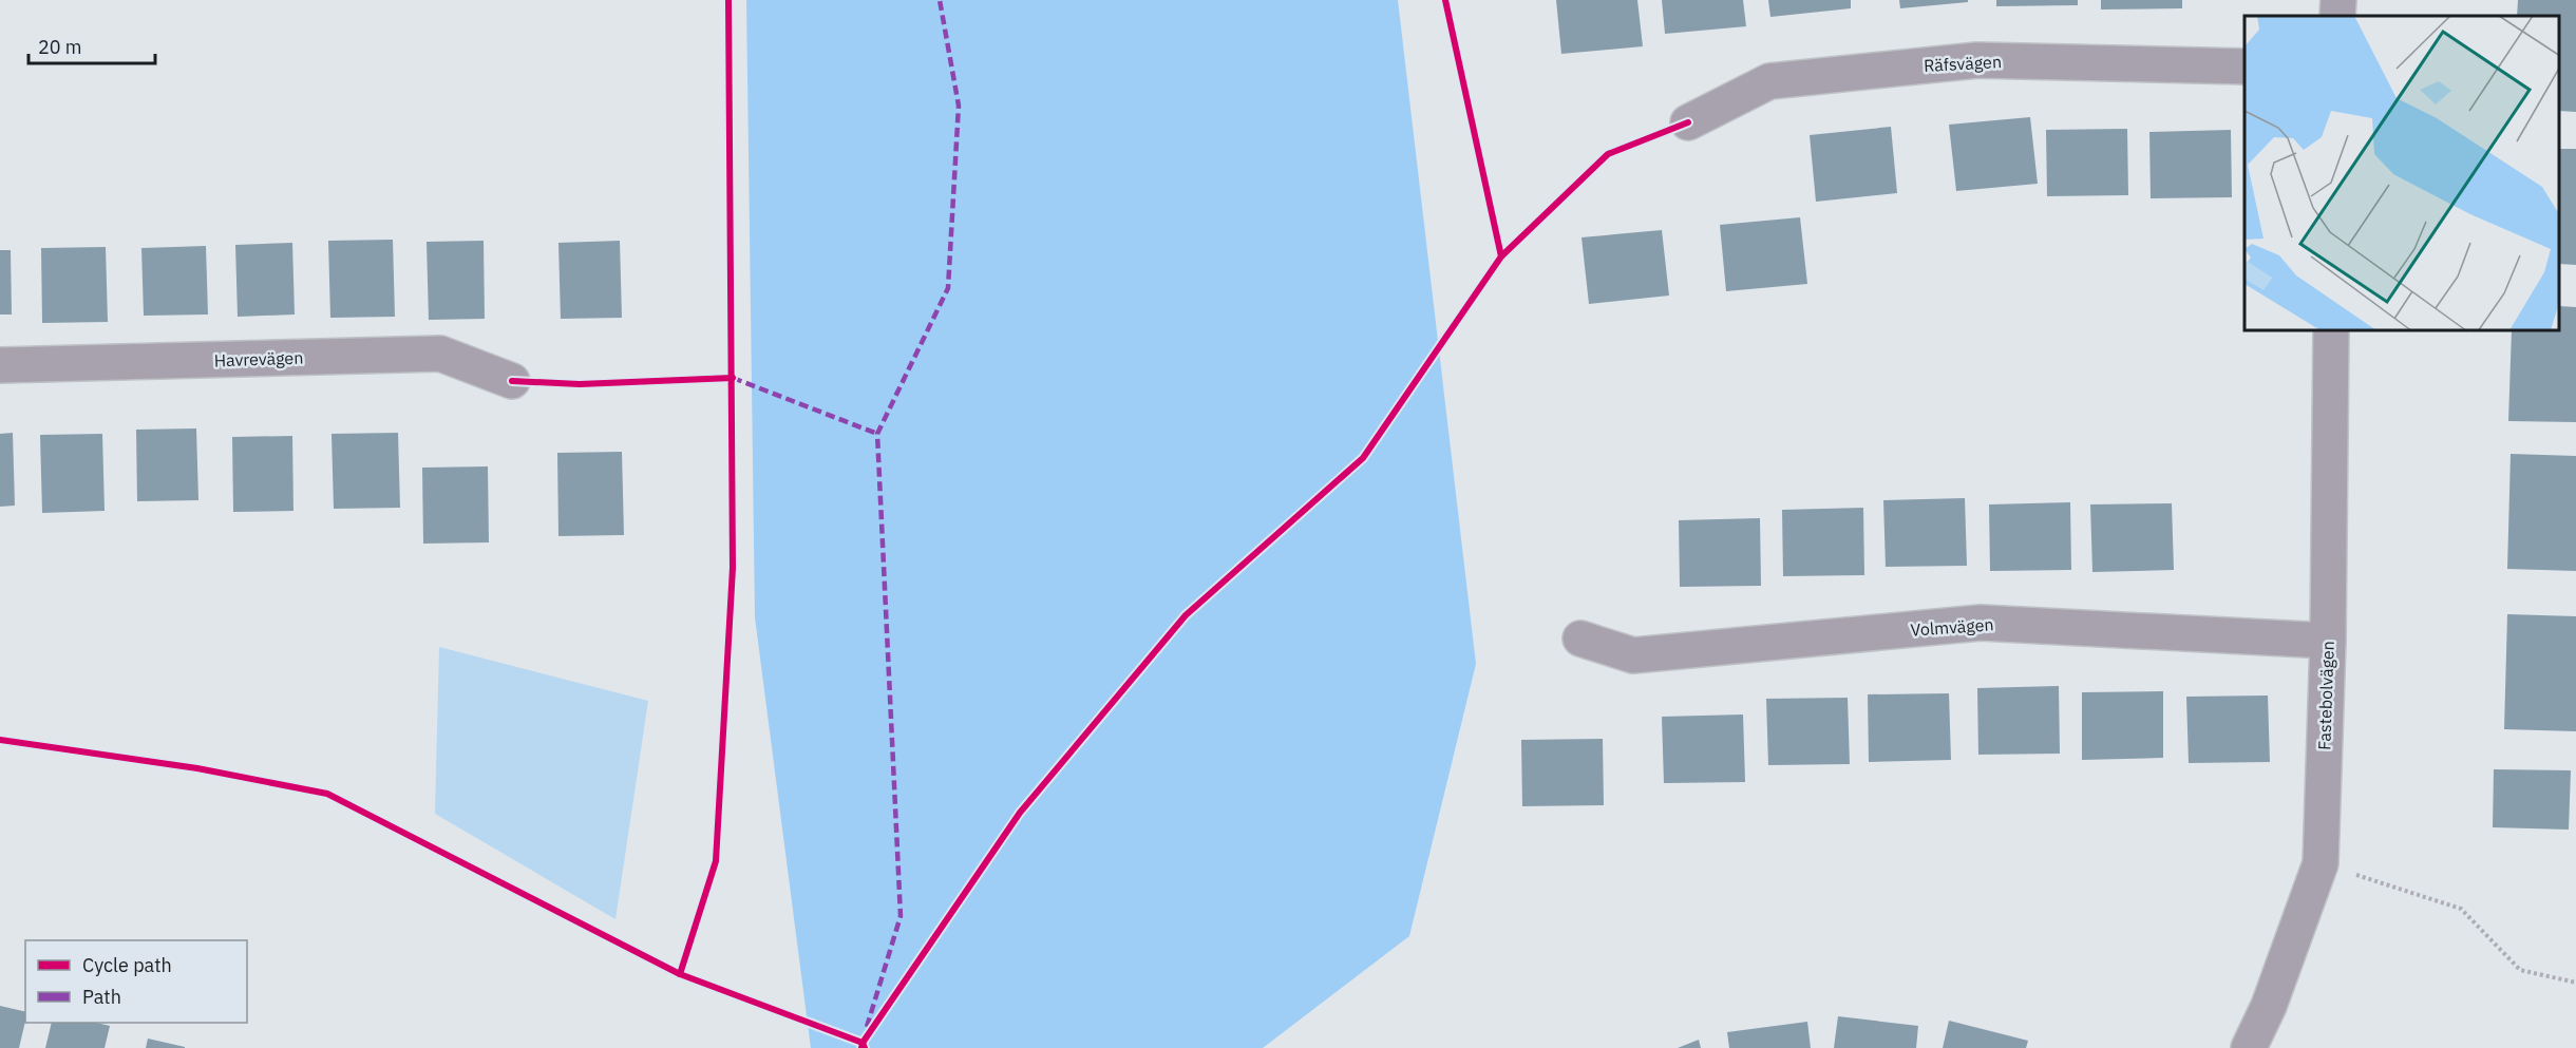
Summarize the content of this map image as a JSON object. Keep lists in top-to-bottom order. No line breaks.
{"streets":{"street":["Räfsvägen","Havrevägen","Volmvägen","Fastebolvägen"]},"crossings":[["Volmvägen","Fastebolvägen"]],"legend":["Cycle path","Path"],"scale_bar":"20 m"}
